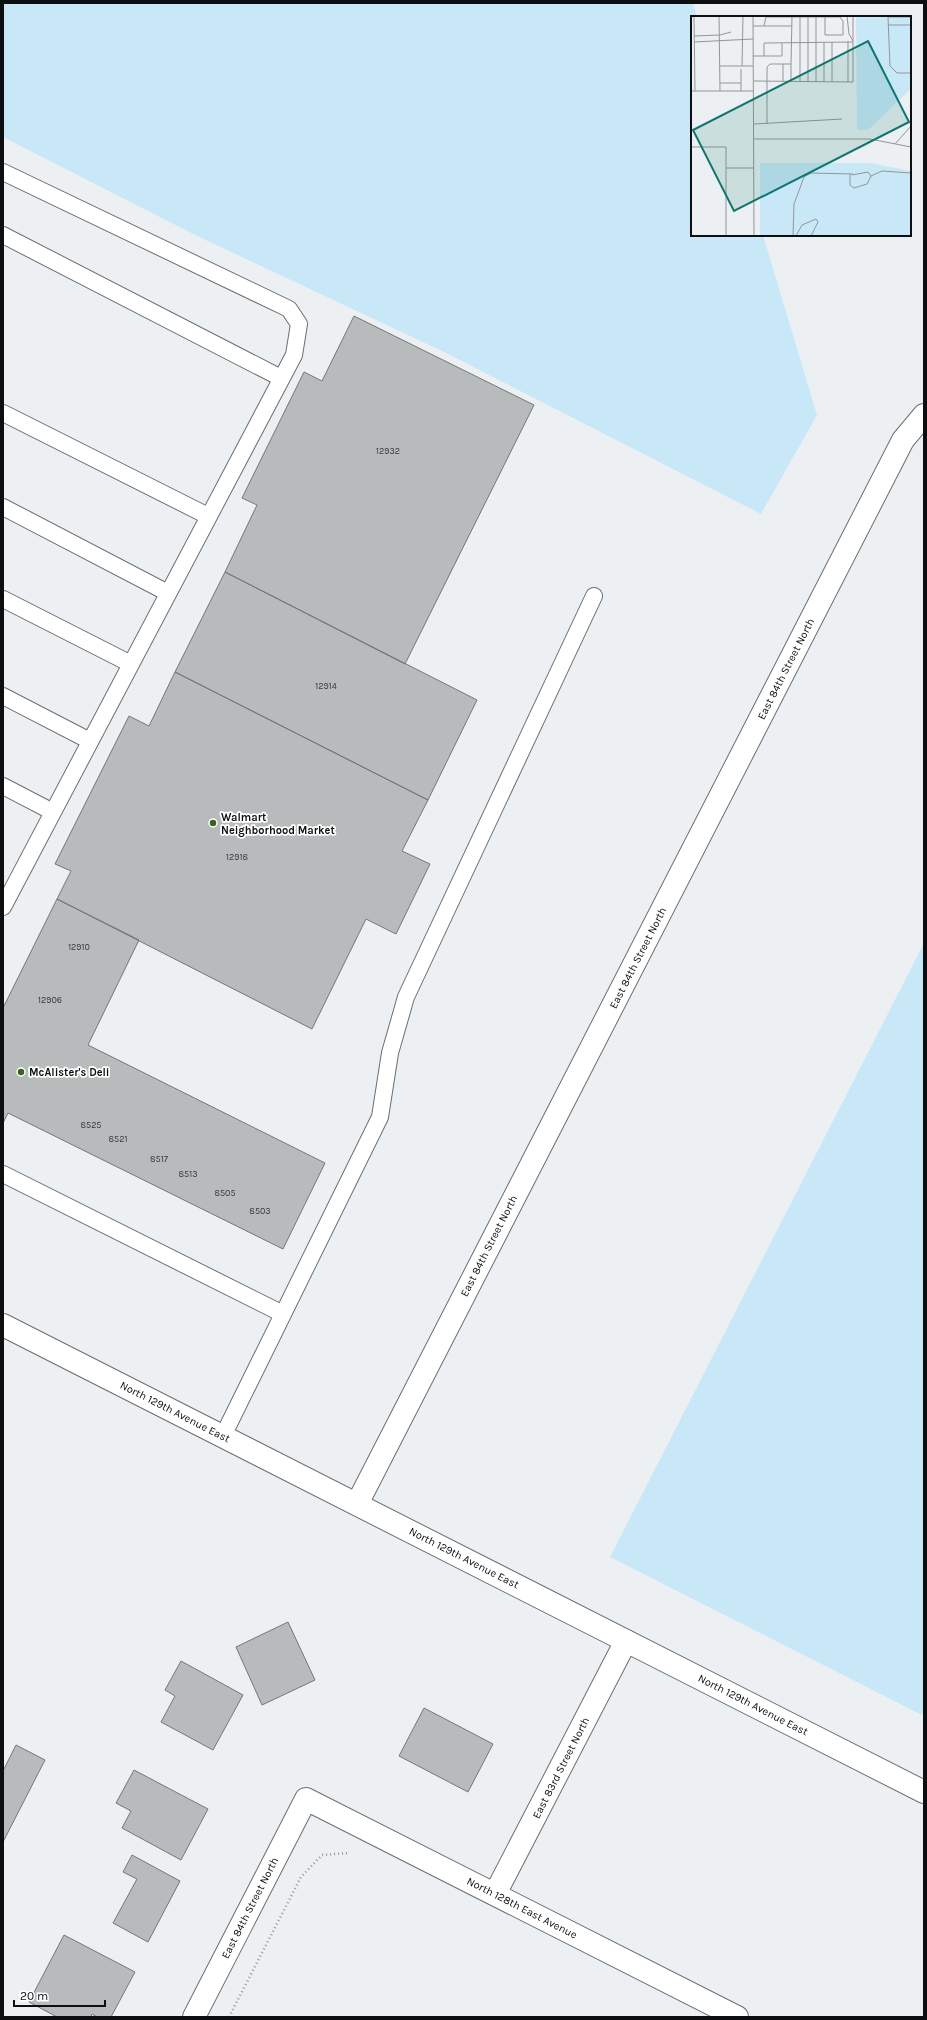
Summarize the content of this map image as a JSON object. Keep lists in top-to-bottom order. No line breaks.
{"streets":{"street":["East 84th Street North","North 129th Avenue East","East 83rd Street North","North 128th East Avenue"]},"crossings":[["East 84th Street North","North 129th Avenue East"],["East 84th Street North","North 128th East Avenue"],["North 129th Avenue East","East 83rd Street North"],["East 83rd Street North","North 128th East Avenue"]],"places":["Walmart Neighborhood Market","McAlister's Deli"],"house_numbers":["12932","12914","12918","12910","12906","8525","8521","8517","8513","8505","8503"],"scale_bar":"20 m"}
